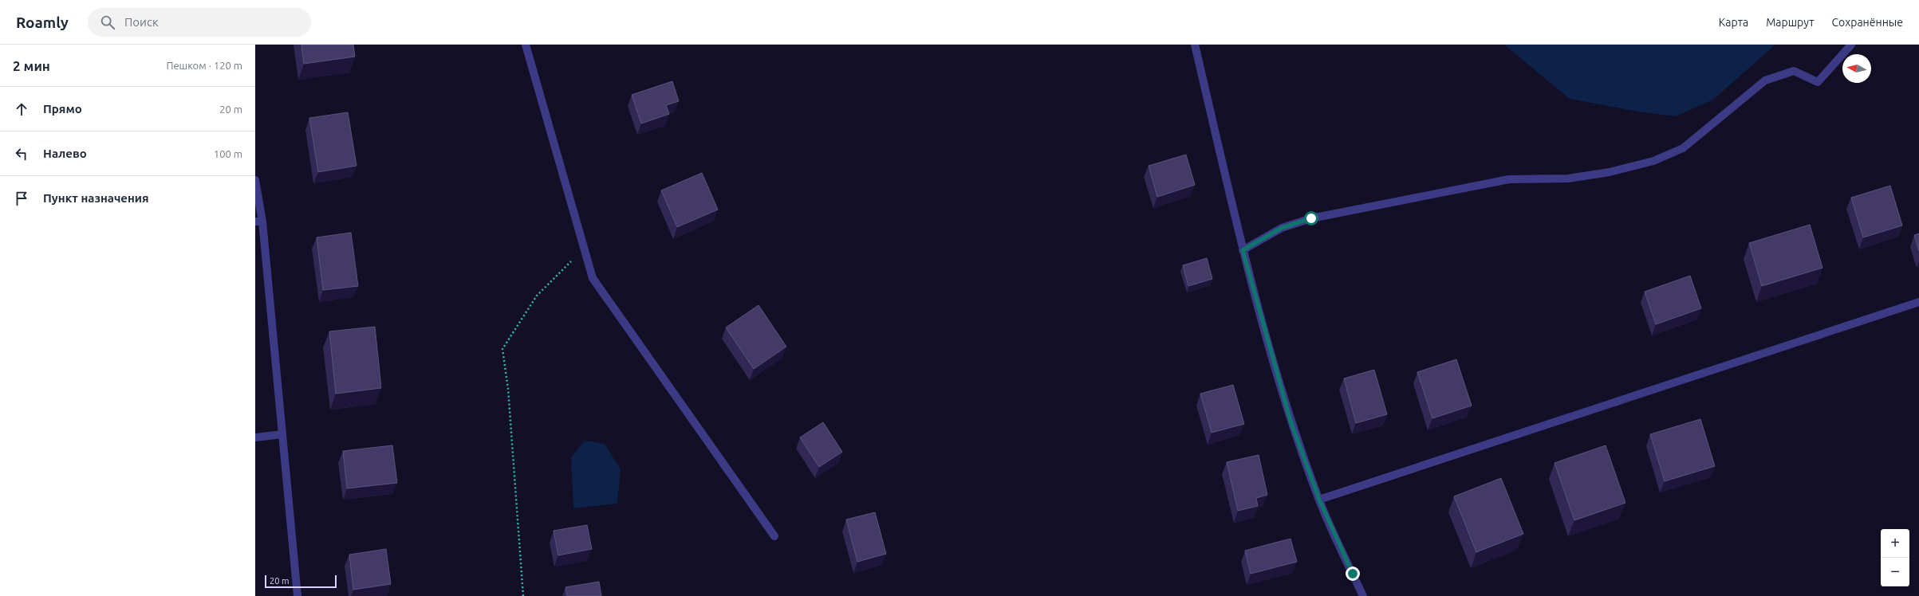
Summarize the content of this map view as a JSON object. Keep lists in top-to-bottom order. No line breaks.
{"scale_bar":"20 m","north":"left","page":{"header":"Roamly","search":"Поиск","nav":["Карта","Маршрут","Сохранённые"],"heading":["2 мин","Пешком · 120 m"],"list":[["Прямо","20 m"],["Налево","100 m"],"Пункт назначения"],"map_buttons":["+","−"],"scale":"20 m"}}
